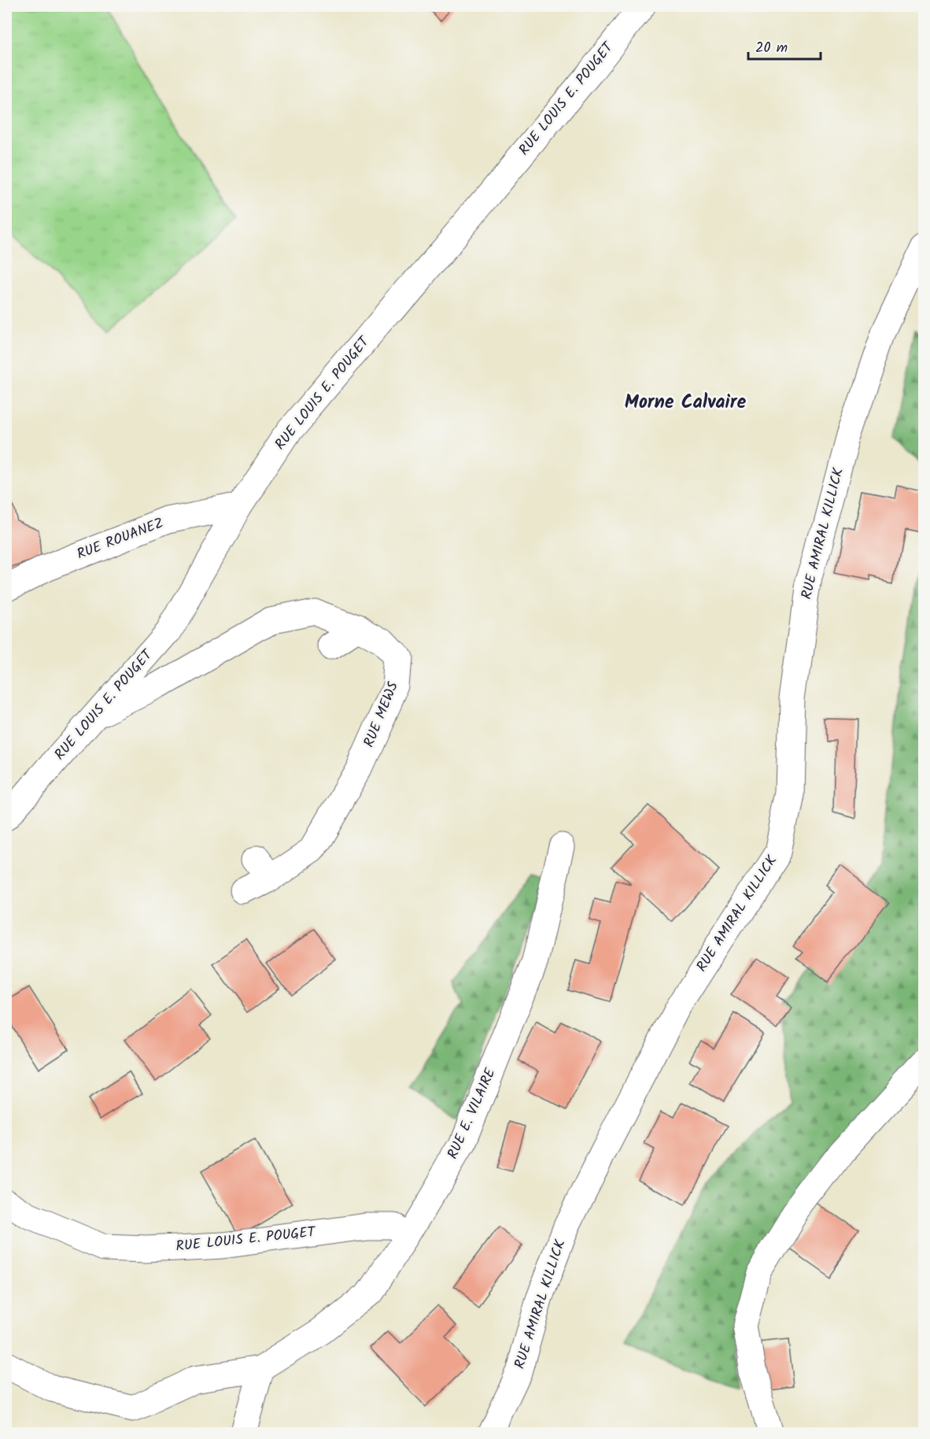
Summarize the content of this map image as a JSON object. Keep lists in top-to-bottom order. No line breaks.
{"streets":{"street":["RUE LOUIS E. POUGET","RUE AMIRAL KILLICK","RUE ROUANEZ","RUE MEWS","RUE E. VILAIRE"]},"crossings":[["RUE LOUIS E. POUGET","RUE ROUANEZ"],["RUE LOUIS E. POUGET","RUE MEWS"],["RUE LOUIS E. POUGET","RUE E. VILAIRE"]],"districts":["Morne Calvaire"],"scale_bar":"20 m"}
